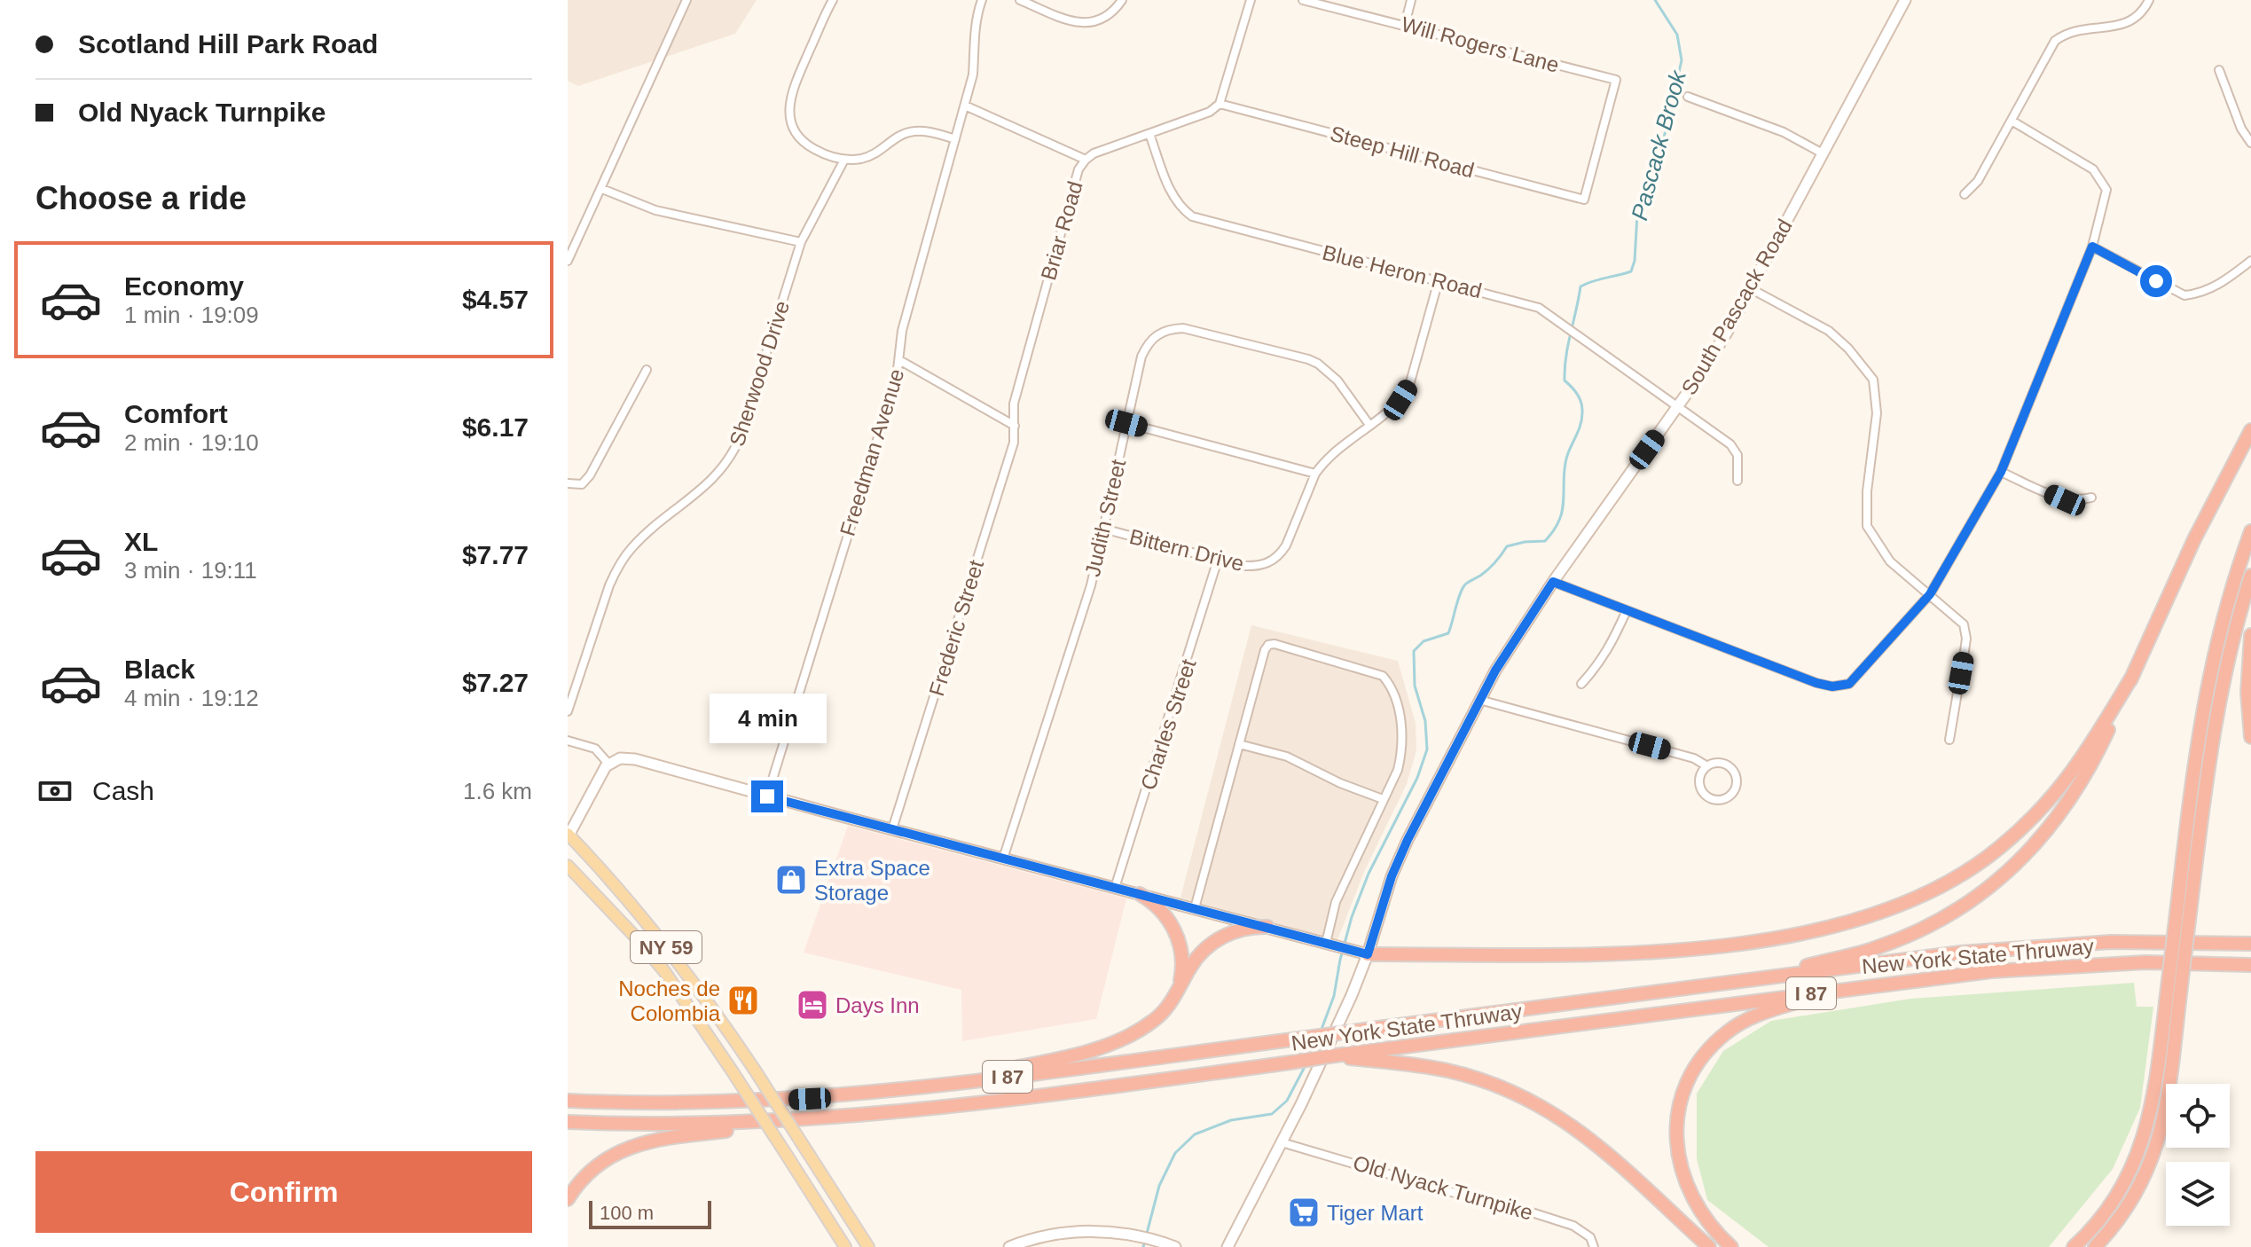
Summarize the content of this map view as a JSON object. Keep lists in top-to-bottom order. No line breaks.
{"streets":{"highway":["New York State Thruway","I 87"],"main road":["NY 59"],"street":["Will Rogers Lane","Steep Hill Road","Briar Road","Blue Heron Road","South Pascack Road","Sherwood Drive","Freedman Avenue","Judith Street","Bittern Drive","Frederic Street","Charles Street","Old Nyack Turnpike"]},"crossings":[["Will Rogers Lane","Steep Hill Road"],["Steep Hill Road","Briar Road"],["Briar Road","Blue Heron Road"],["Briar Road","Frederic Street"],["Blue Heron Road","South Pascack Road"],["Blue Heron Road","Bittern Drive"],["South Pascack Road","Old Nyack Turnpike"],["Judith Street","Bittern Drive"],["Bittern Drive","Charles Street"]],"water":["Pascack Brook"],"places":{"shop":["Extra Space Storage"],"restaurant":["Noches de Colombia"],"hotel":["Days Inn"],"supermarket":["Tiger Mart"]},"scale_bar":"100 m","page":{"banner":["Scotland Hill Park Road","Old Nyack Turnpike"],"heading":"Choose a ride","list":[{"name":"Economy","note":"1 min · 19:09","value":"$4.57"},{"name":"Comfort","note":"2 min · 19:10","value":"$6.17"},{"name":"XL","note":"3 min · 19:11","value":"$7.77"},{"name":"Black","note":"4 min · 19:12","value":"$7.27"}],"bubble":"4 min","pay":["Cash","1.6 km"],"buttons":"Confirm","scale":"100 m"}}
